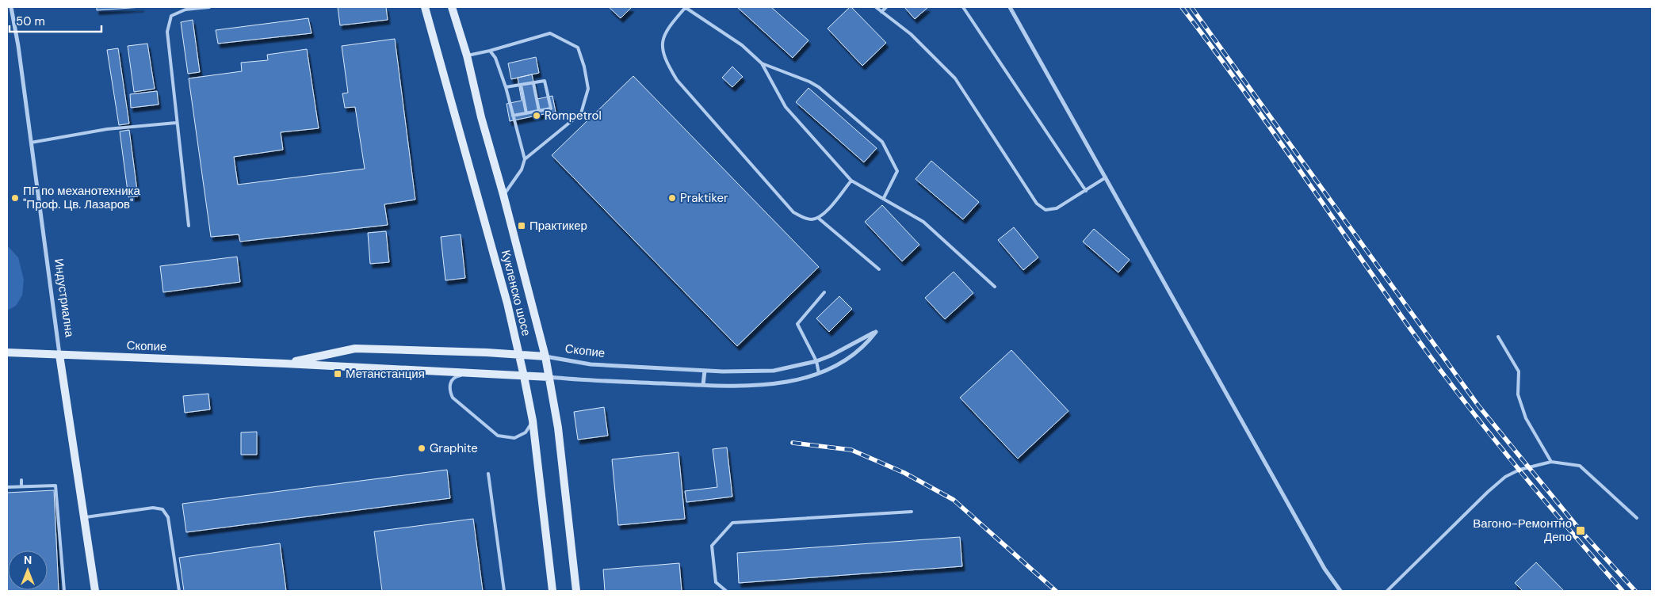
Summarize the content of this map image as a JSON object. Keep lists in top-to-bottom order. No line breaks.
{"streets":{"main road":["Кукленско шосе","Индустриална","Скопие"]},"crossings":[["Кукленско шосе","Скопие"],["Индустриална","Скопие"]],"places":{"other":["Rompetrol","ПГ по механотехника \"Проф. Цв. Лазаров\"","Praktiker","Graphite"],"transit":["Практикер","Метанстанция","Вагоно-Ремонтно Депо"]},"scale_bar":"50 m","north":"top"}
